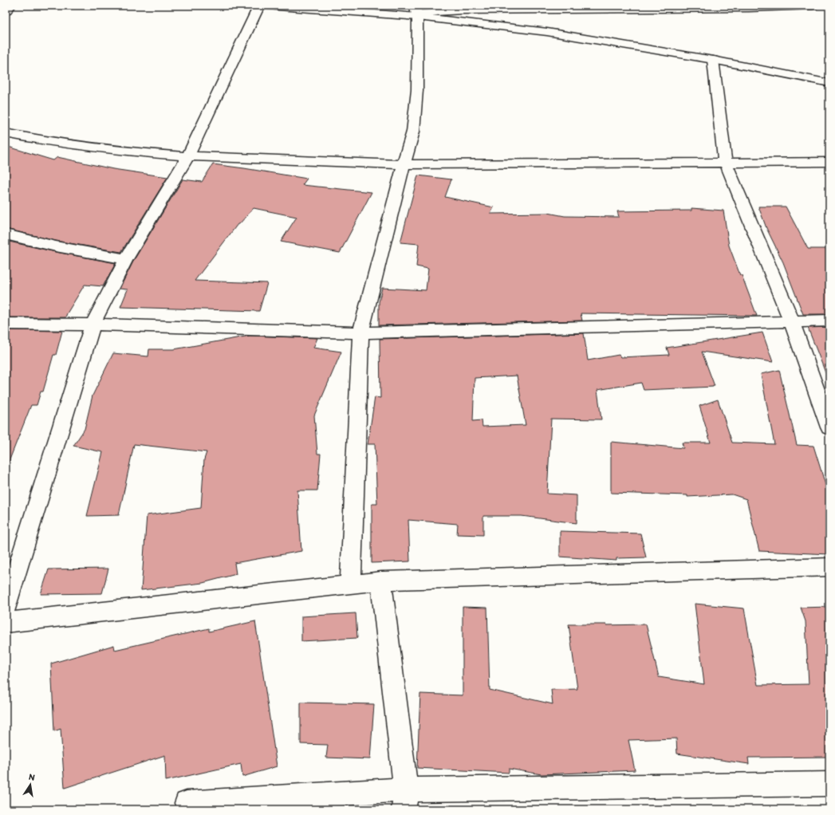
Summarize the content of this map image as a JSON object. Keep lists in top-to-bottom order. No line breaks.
{"north":"top"}
